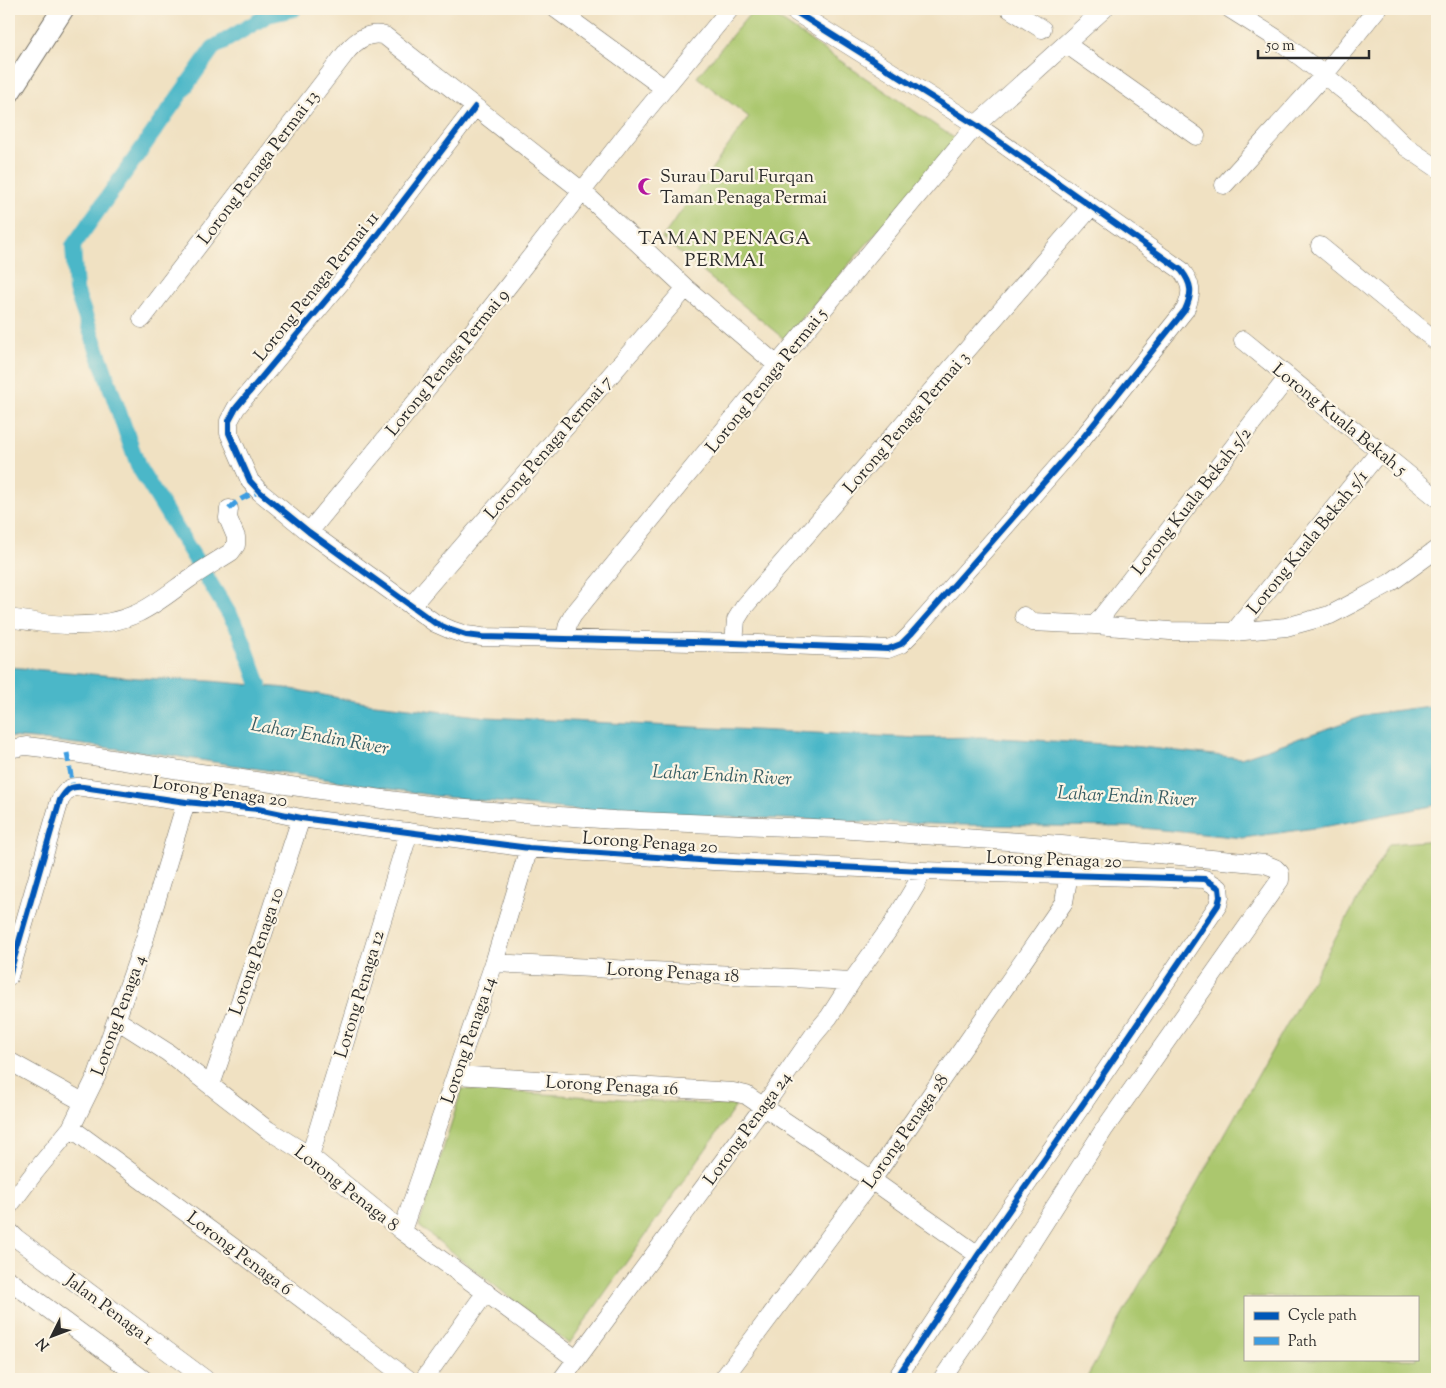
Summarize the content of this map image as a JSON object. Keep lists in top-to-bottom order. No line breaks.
{"streets":{"street":["Lorong Penaga Permai 13","Lorong Penaga Permai 11","Lorong Penaga Permai 9","Lorong Penaga Permai 5","Lorong Kuala Bekah 5","Lorong Penaga Permai 3","Lorong Penaga Permai 7","Lorong Kuala Bekah 5/2","Lorong Kuala Bekah 5/1","Lorong Penaga 20","Lorong Penaga 10","Lorong Penaga 18","Lorong Penaga 12","Lorong Penaga 4","Lorong Penaga 14","Lorong Penaga 16","Lorong Penaga 24","Lorong Penaga 28","Lorong Penaga 8","Lorong Penaga 6","Jalan Penaga 1"]},"crossings":[["Lorong Penaga Permai 13","Lorong Penaga Permai 11"],["Lorong Penaga Permai 11","Lorong Penaga Permai 9"],["Lorong Penaga Permai 11","Lorong Penaga Permai 5"],["Lorong Penaga Permai 11","Lorong Penaga Permai 3"],["Lorong Penaga Permai 11","Lorong Penaga Permai 7"],["Lorong Kuala Bekah 5","Lorong Kuala Bekah 5/2"],["Lorong Kuala Bekah 5","Lorong Kuala Bekah 5/1"],["Lorong Penaga 20","Lorong Penaga 10"],["Lorong Penaga 20","Lorong Penaga 12"],["Lorong Penaga 20","Lorong Penaga 4"],["Lorong Penaga 20","Lorong Penaga 14"],["Lorong Penaga 20","Lorong Penaga 16"],["Lorong Penaga 20","Lorong Penaga 24"],["Lorong Penaga 20","Lorong Penaga 28"],["Lorong Penaga 10","Lorong Penaga 8"],["Lorong Penaga 18","Lorong Penaga 14"],["Lorong Penaga 18","Lorong Penaga 24"],["Lorong Penaga 12","Lorong Penaga 8"],["Lorong Penaga 4","Lorong Penaga 8"],["Lorong Penaga 4","Lorong Penaga 6"],["Lorong Penaga 14","Lorong Penaga 16"],["Lorong Penaga 14","Lorong Penaga 8"],["Lorong Penaga 16","Lorong Penaga 24"],["Lorong Penaga 16","Lorong Penaga 28"],["Lorong Penaga 24","Lorong Penaga 8"]],"districts":["TAMAN PENAGA PERMAI"],"water":["Lahar Endin River"],"places":{"mosque":["Surau Darul Furqan Taman Penaga Permai"]},"legend":["Cycle path","Path"],"scale_bar":"50 m","north":"bottom left"}
